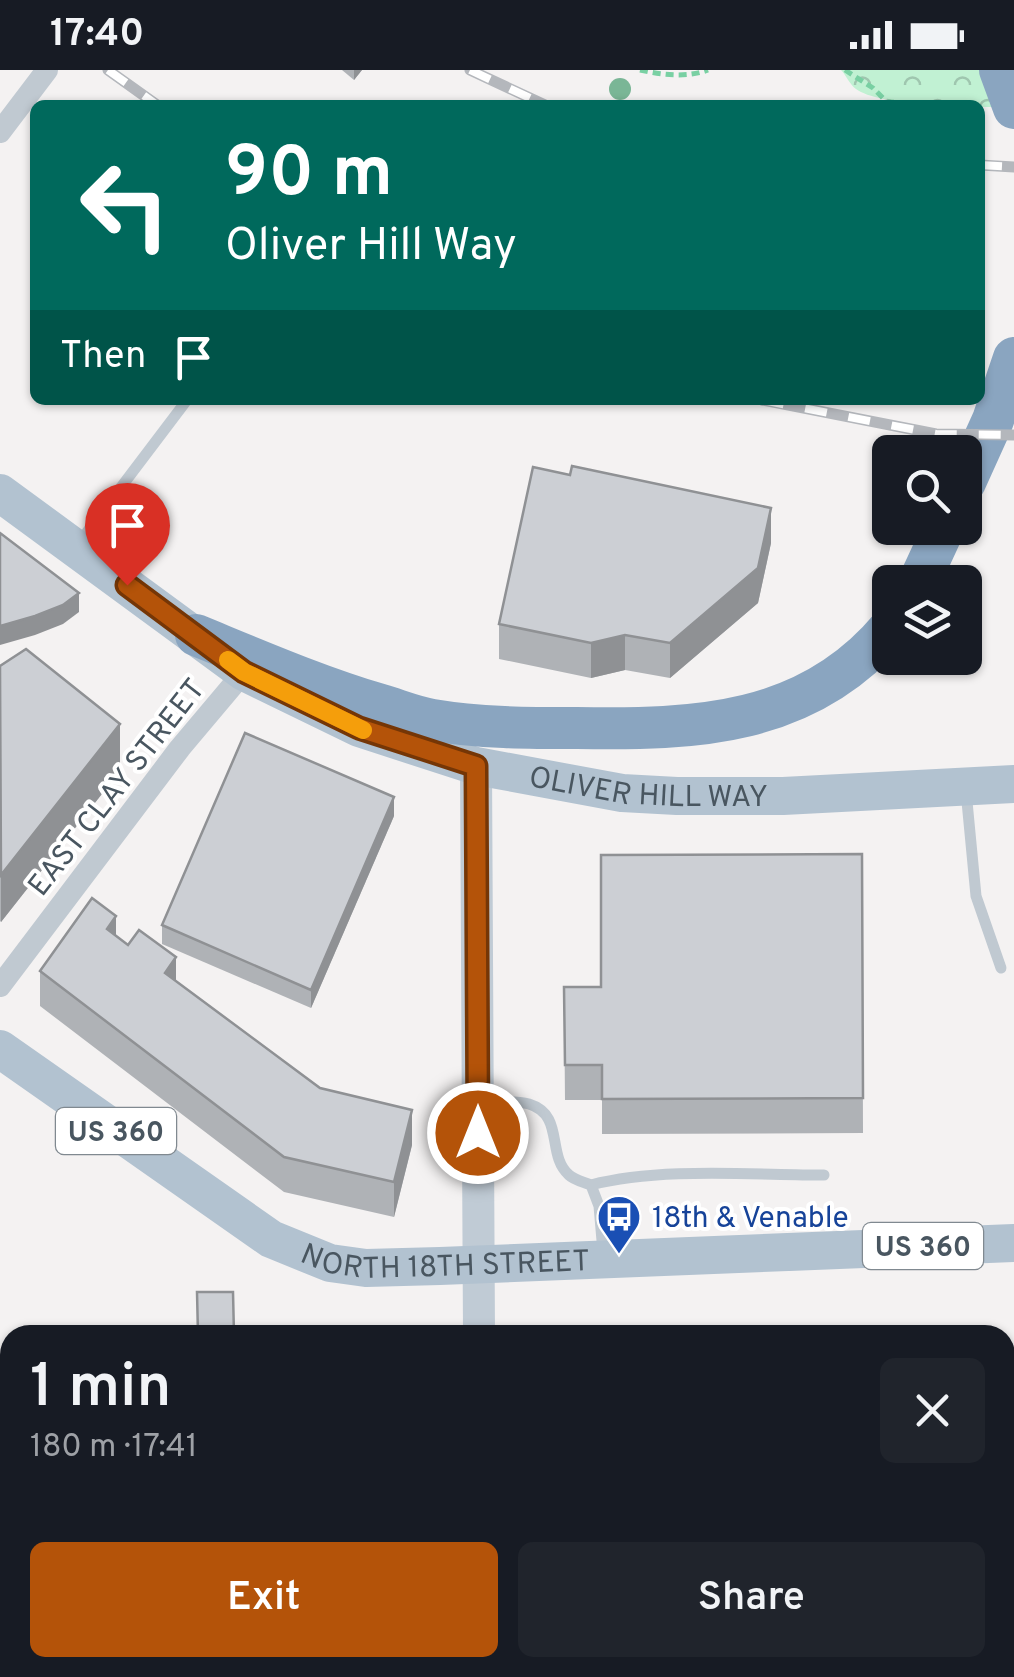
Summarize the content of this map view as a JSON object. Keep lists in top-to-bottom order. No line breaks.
{"streets":{"main road":["OLIVER HILL WAY","US 360","NORTH 18TH STREET"],"street":["EAST CLAY STREET"]},"crossings":[["OLIVER HILL WAY","EAST CLAY STREET"]],"places":{"bus stop":["18th & Venable"]},"page":{"status":"17:40","turn":["90 m","Oliver Hill Way"],"then":"Then","heading":["1 min","180 m · 17:41"],"buttons":["Exit","Share"]}}
